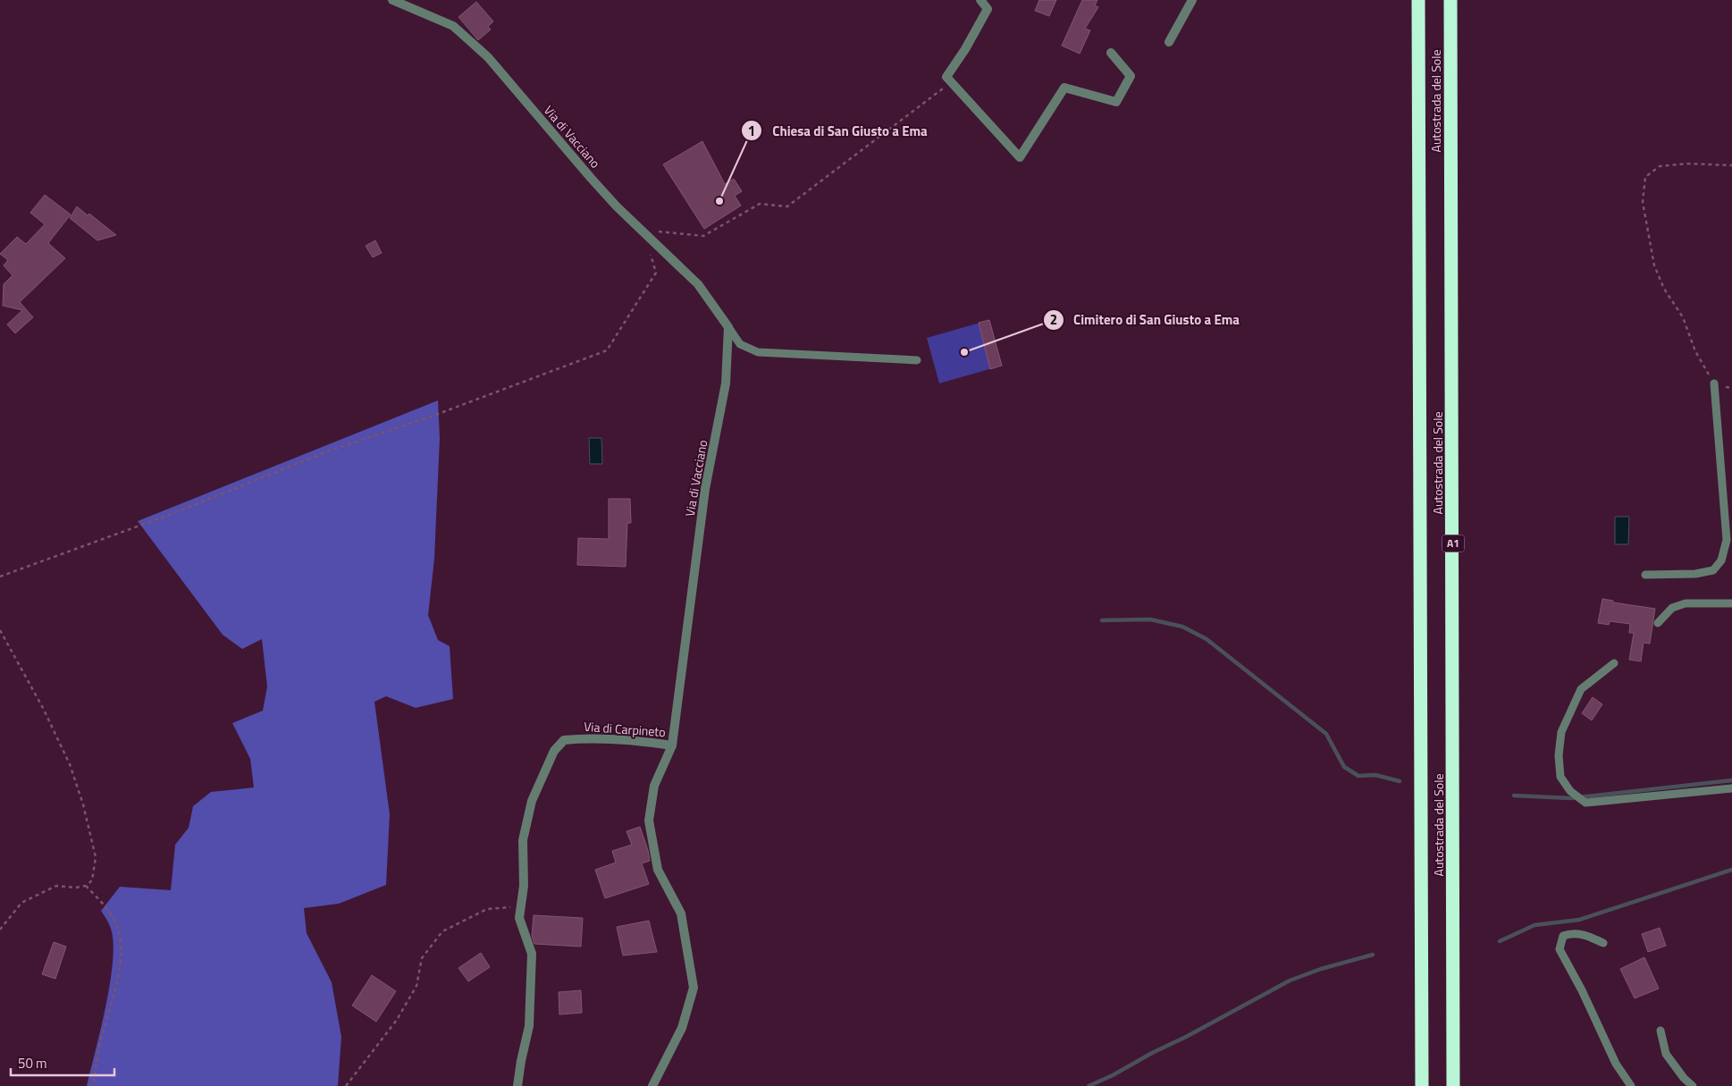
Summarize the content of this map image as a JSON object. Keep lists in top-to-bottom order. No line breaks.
{"streets":{"highway":["Autostrada del Sole","A1"],"street":["Via di Vacciano","Via di Carpineto"]},"crossings":[["Via di Vacciano","Via di Carpineto"]],"places":["Chiesa di San Giusto a Ema","Cimitero di San Giusto a Ema"],"scale_bar":"50 m"}
